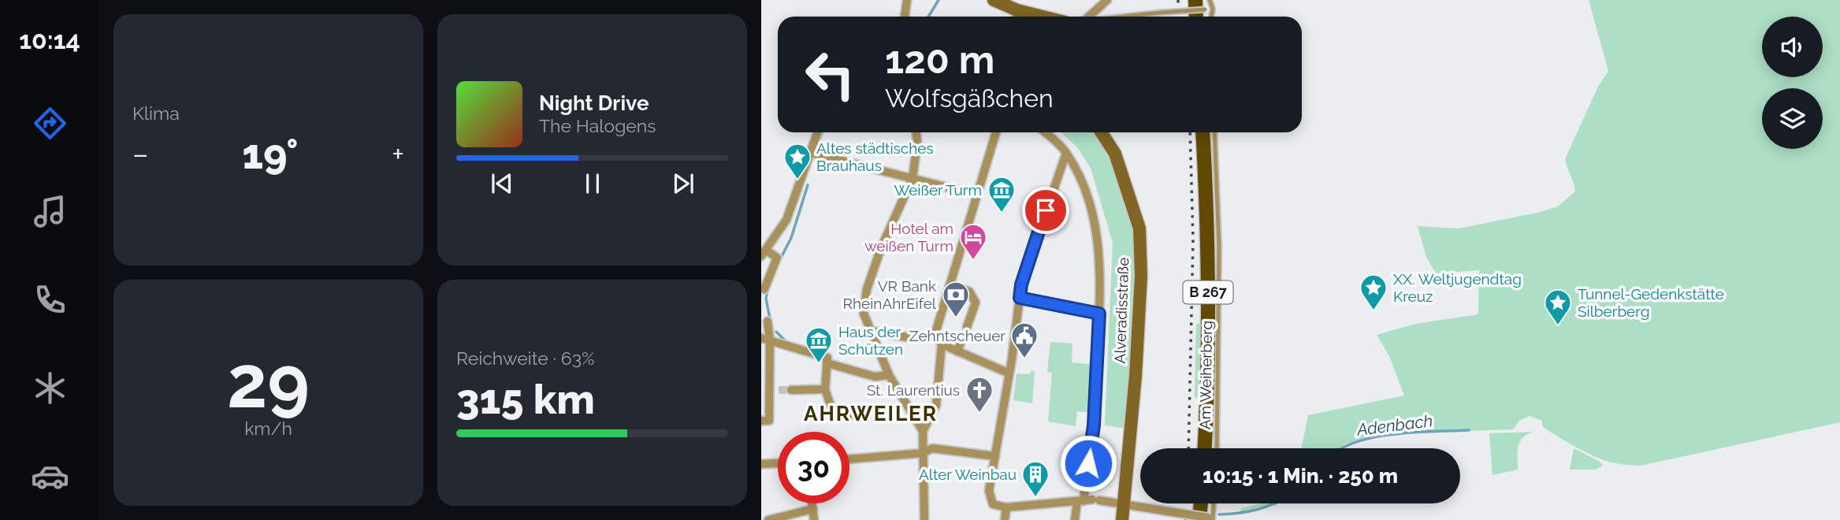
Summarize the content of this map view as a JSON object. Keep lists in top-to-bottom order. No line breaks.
{"streets":{"main road":["B 267"],"street":["Alveradisstraße"],"lane":["Am Weiherberg"]},"districts":["AHRWEILER"],"water":["Adenbach"],"places":{"place":["Altes städtisches Brauhaus","XX. Weltjugendtag Kreuz","Tunnel-Gedenkstätte Silberberg"],"museum":["Weißer Turm","Haus der Schützen"],"hotel":["Hotel am weißen Turm"],"bank":["VR Bank RheinAhrEifel"],"public building":["Zehntscheuer"],"church":["St. Laurentius"],"building":["Alter Weinbau"]},"page":{"tabs":"10:14","tile":["Klima",["29","km/h"],["Reichweite · 63%","315 km"]],"turn":["120 m","Wolfsgäßchen"],"song":["Night Drive","The Halogens"],"heat":["−","19°","+"],"limit":"30","trip":"10:15 · 1 Min. · 250 m"}}
